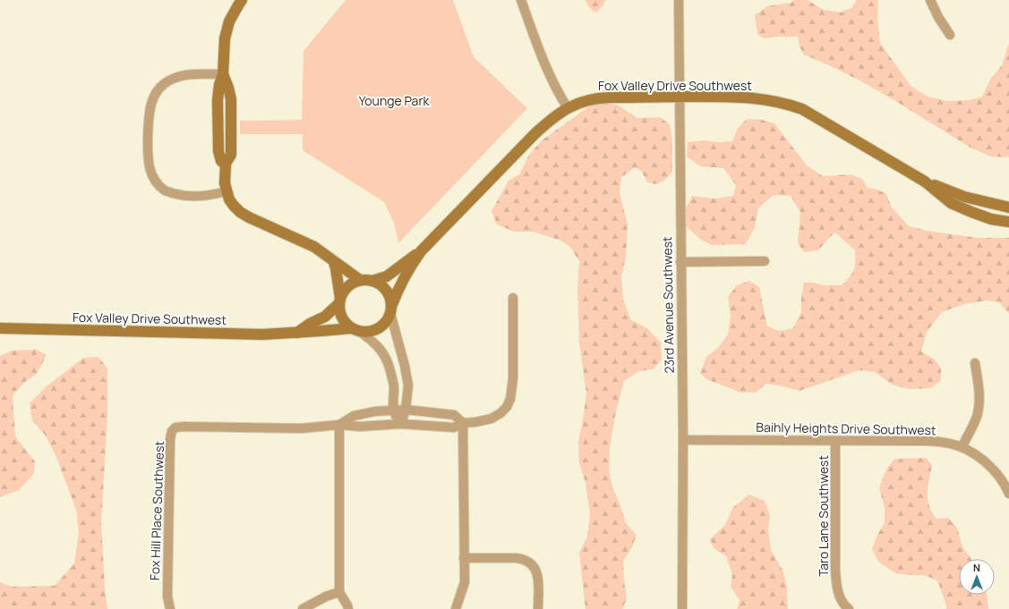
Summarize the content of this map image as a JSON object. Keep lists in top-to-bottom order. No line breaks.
{"streets":{"street":["Fox Valley Drive Southwest","23rd Avenue Southwest","Baihly Heights Drive Southwest","Fox Hill Place Southwest","Taro Lane Southwest"]},"crossings":[["Fox Valley Drive Southwest","23rd Avenue Southwest"],["23rd Avenue Southwest","Baihly Heights Drive Southwest"],["Baihly Heights Drive Southwest","Taro Lane Southwest"]],"parks":["Younge Park"],"north":"top"}
